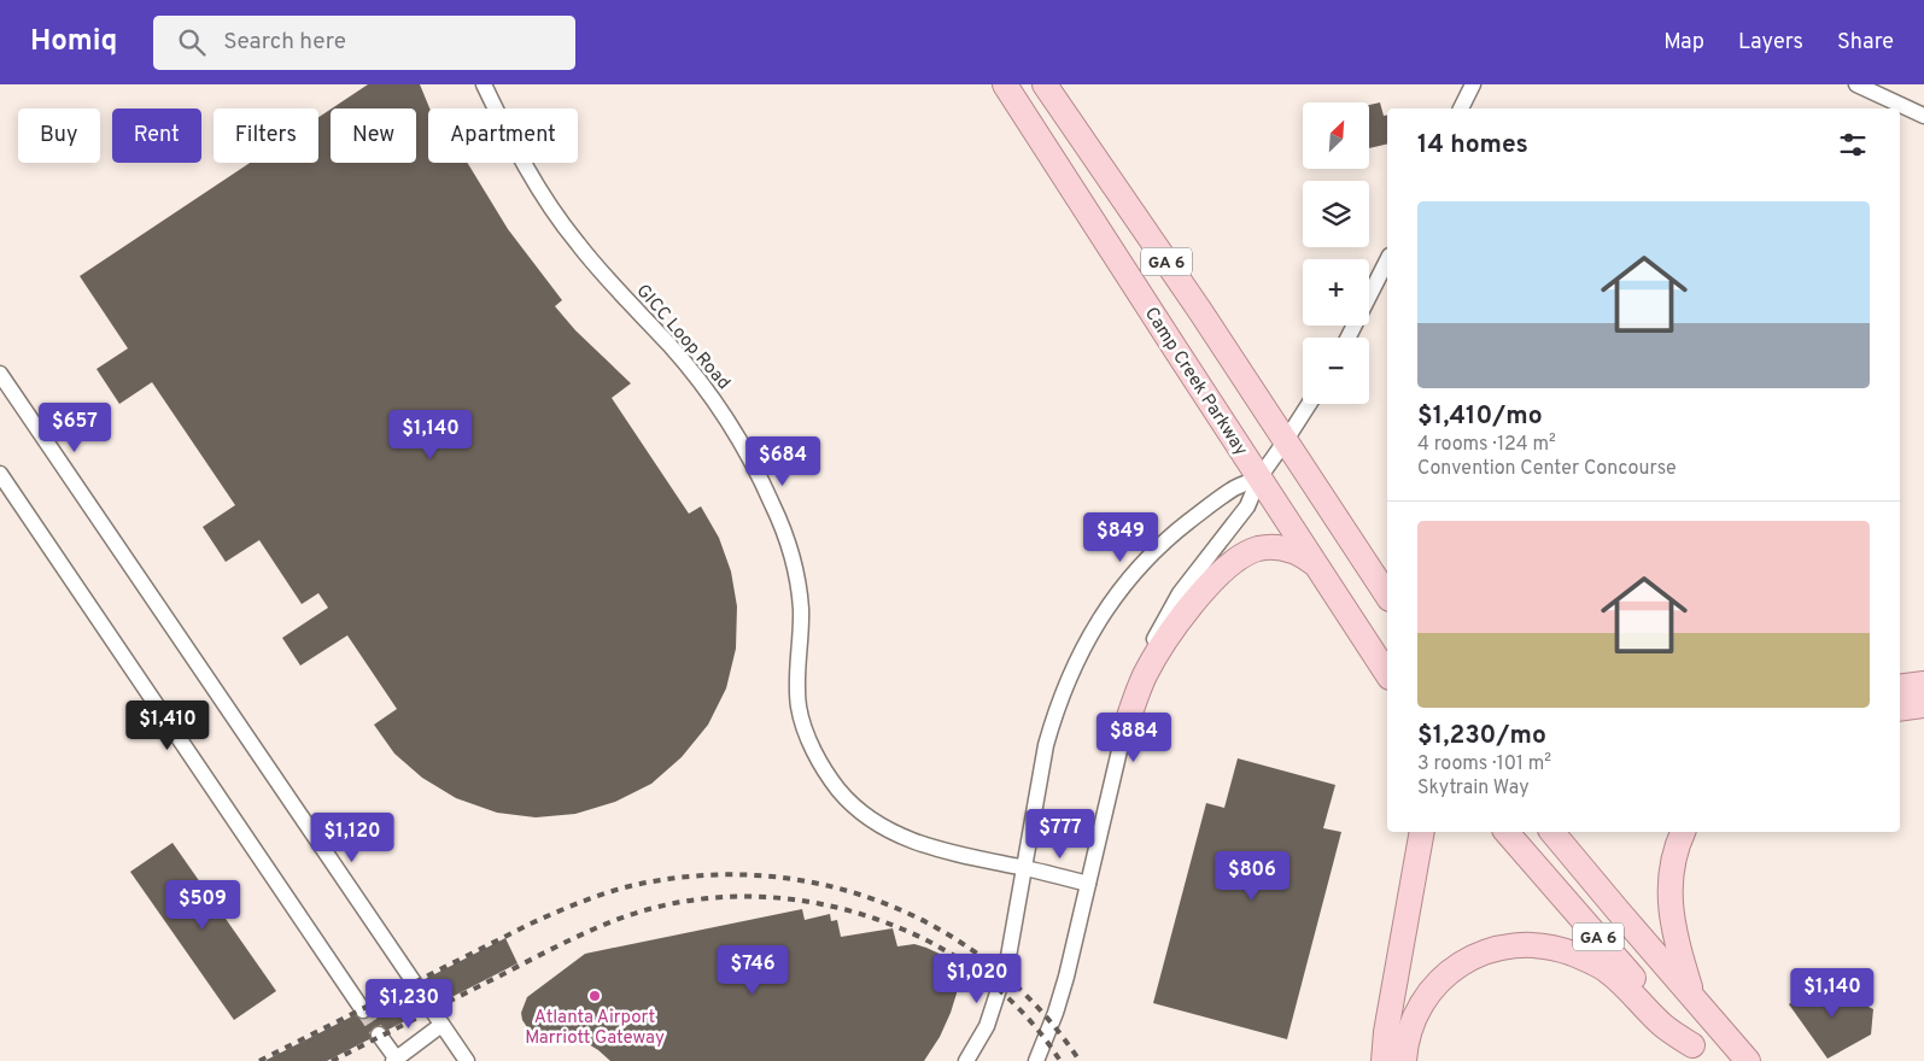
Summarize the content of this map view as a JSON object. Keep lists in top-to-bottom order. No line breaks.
{"streets":{"main road":["GA 6","Camp Creek Parkway"],"street":["GICC Loop Road"]},"places":["Atlanta Airport Marriott Gateway"],"north":"top right","page":{"header":"Homiq","search":"Search here","nav":["Map","Layers","Share"],"map_buttons":["+","−"],"chip":["Buy","Rent","Filters","New","Apartment"],"heading":"14 homes","list":[{"name":"$1,410/mo","note":"4 rooms · 124 m² · Convention Center Concourse"},{"name":"$1,230/mo","note":"3 rooms · 101 m² · Skytrain Way"}],"price":["$657","$1,140","$684","$849","$1,410","$884","$777","$1,120","$806","$509","$746","$1,020","$1,140","$1,230"]}}
